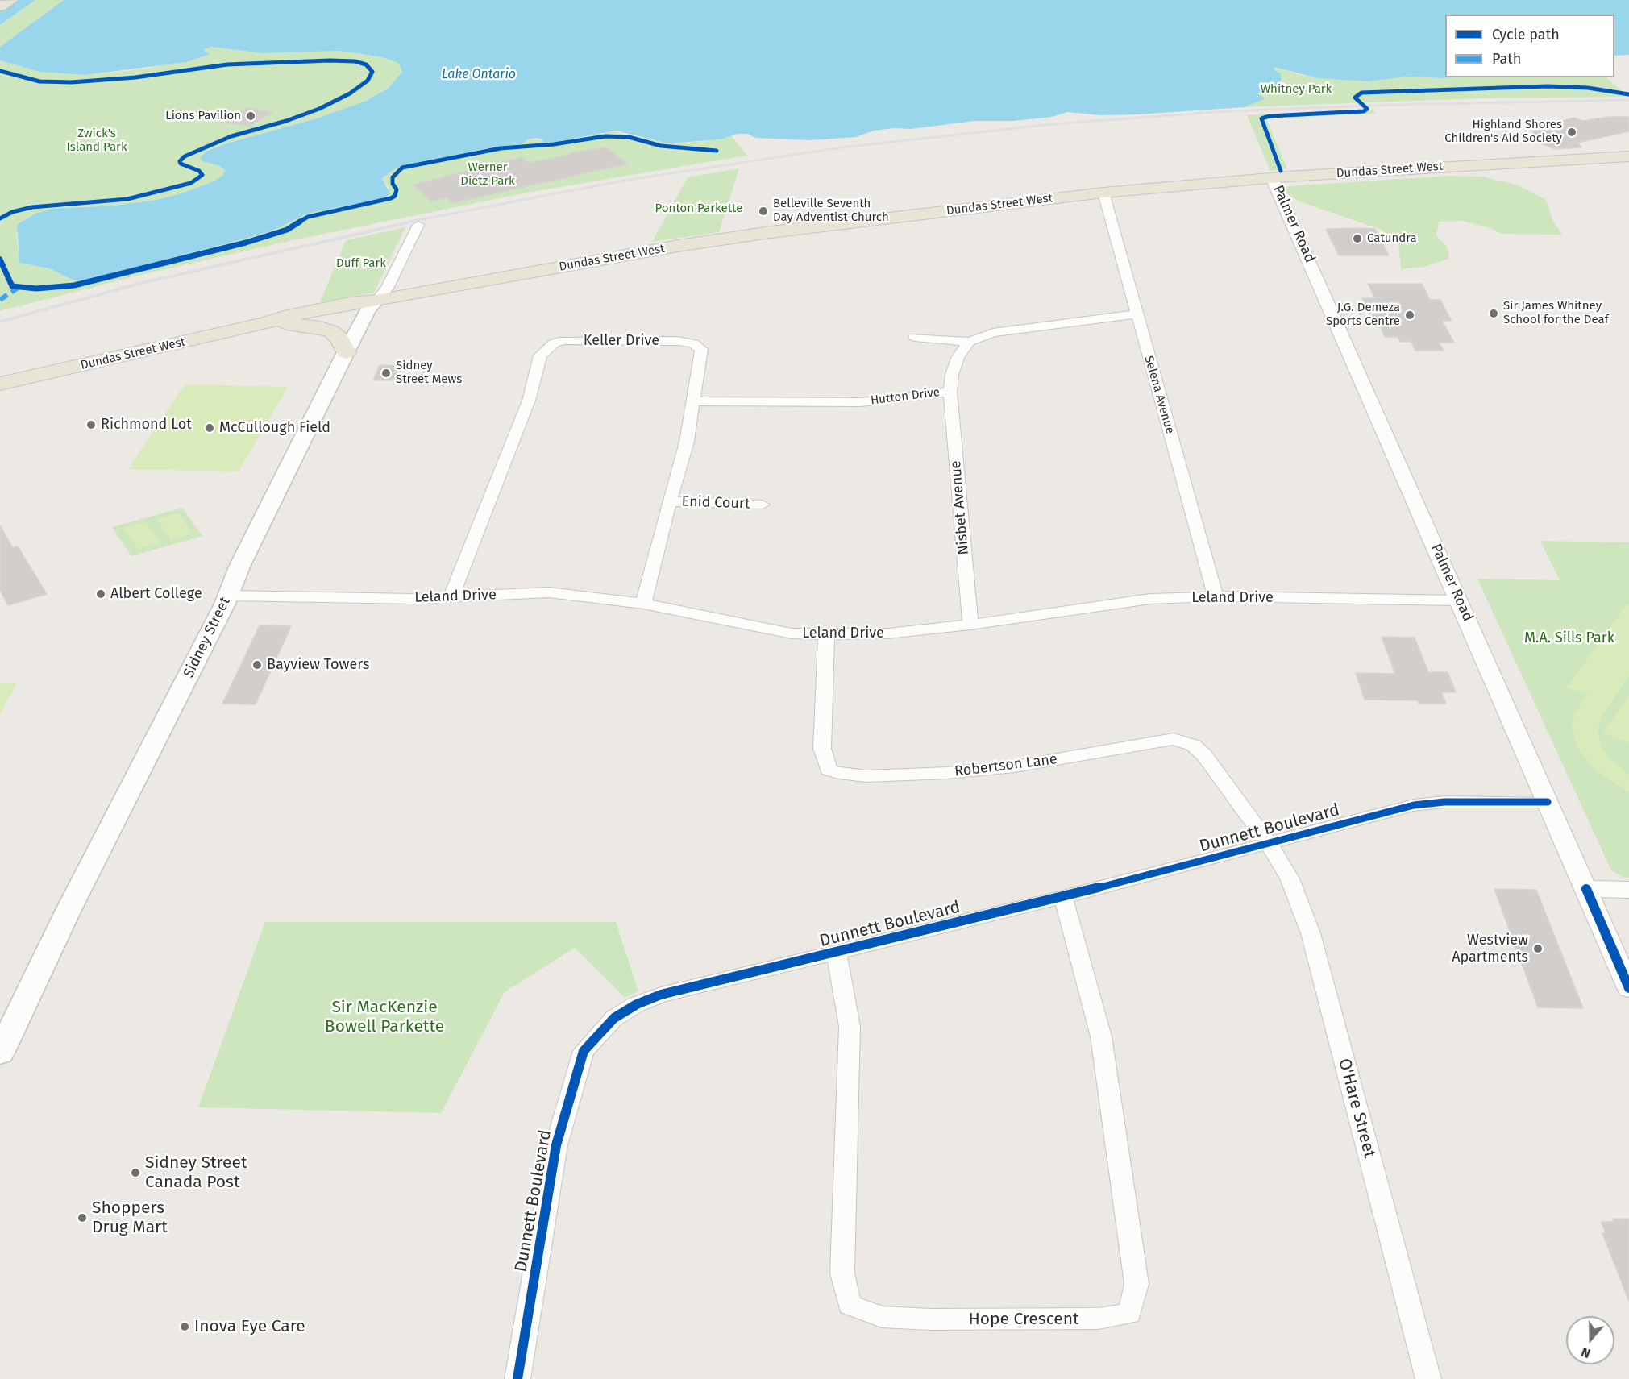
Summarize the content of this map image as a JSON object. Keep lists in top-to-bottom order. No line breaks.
{"streets":{"main road":["Dundas Street West","Sidney Street"],"street":["Palmer Road","Keller Drive","Selena Avenue","Hutton Drive","Enid Court","Nisbet Avenue","Leland Drive","Robertson Lane","Dunnett Boulevard","O'Hare Street","Hope Crescent"]},"crossings":[["Dundas Street West","Palmer Road"],["Dundas Street West","Selena Avenue"],["Dundas Street West","Sidney Street"],["Palmer Road","Leland Drive"],["Palmer Road","Dunnett Boulevard"],["Keller Drive","Hutton Drive"],["Keller Drive","Enid Court"],["Keller Drive","Leland Drive"],["Selena Avenue","Leland Drive"],["Hutton Drive","Nisbet Avenue"],["Nisbet Avenue","Leland Drive"],["Leland Drive","Sidney Street"],["Leland Drive","Robertson Lane"],["Robertson Lane","Dunnett Boulevard"],["Robertson Lane","O'Hare Street"],["Dunnett Boulevard","O'Hare Street"],["Dunnett Boulevard","Hope Crescent"]],"water":["Lake Ontario"],"parks":["Whitney Park","Zwick's Island Park","Werner Dietz Park","Ponton Parkette","Duff Park","M.A. Sills Park","Sir MacKenzie Bowell Parkette"],"places":["Lions Pavilion","Highland Shores Children's Aid Society","Belleville Seventh Day Adventist Church","Catundra","Sir James Whitney School for the Deaf","J.G. Demeza Sports Centre","Sidney Street Mews","Richmond Lot","McCullough Field","Albert College","Bayview Towers","Westview Apartments","Sidney Street Canada Post","Shoppers Drug Mart","Inova Eye Care"],"legend":["Cycle path","Path"],"north":"bottom"}
